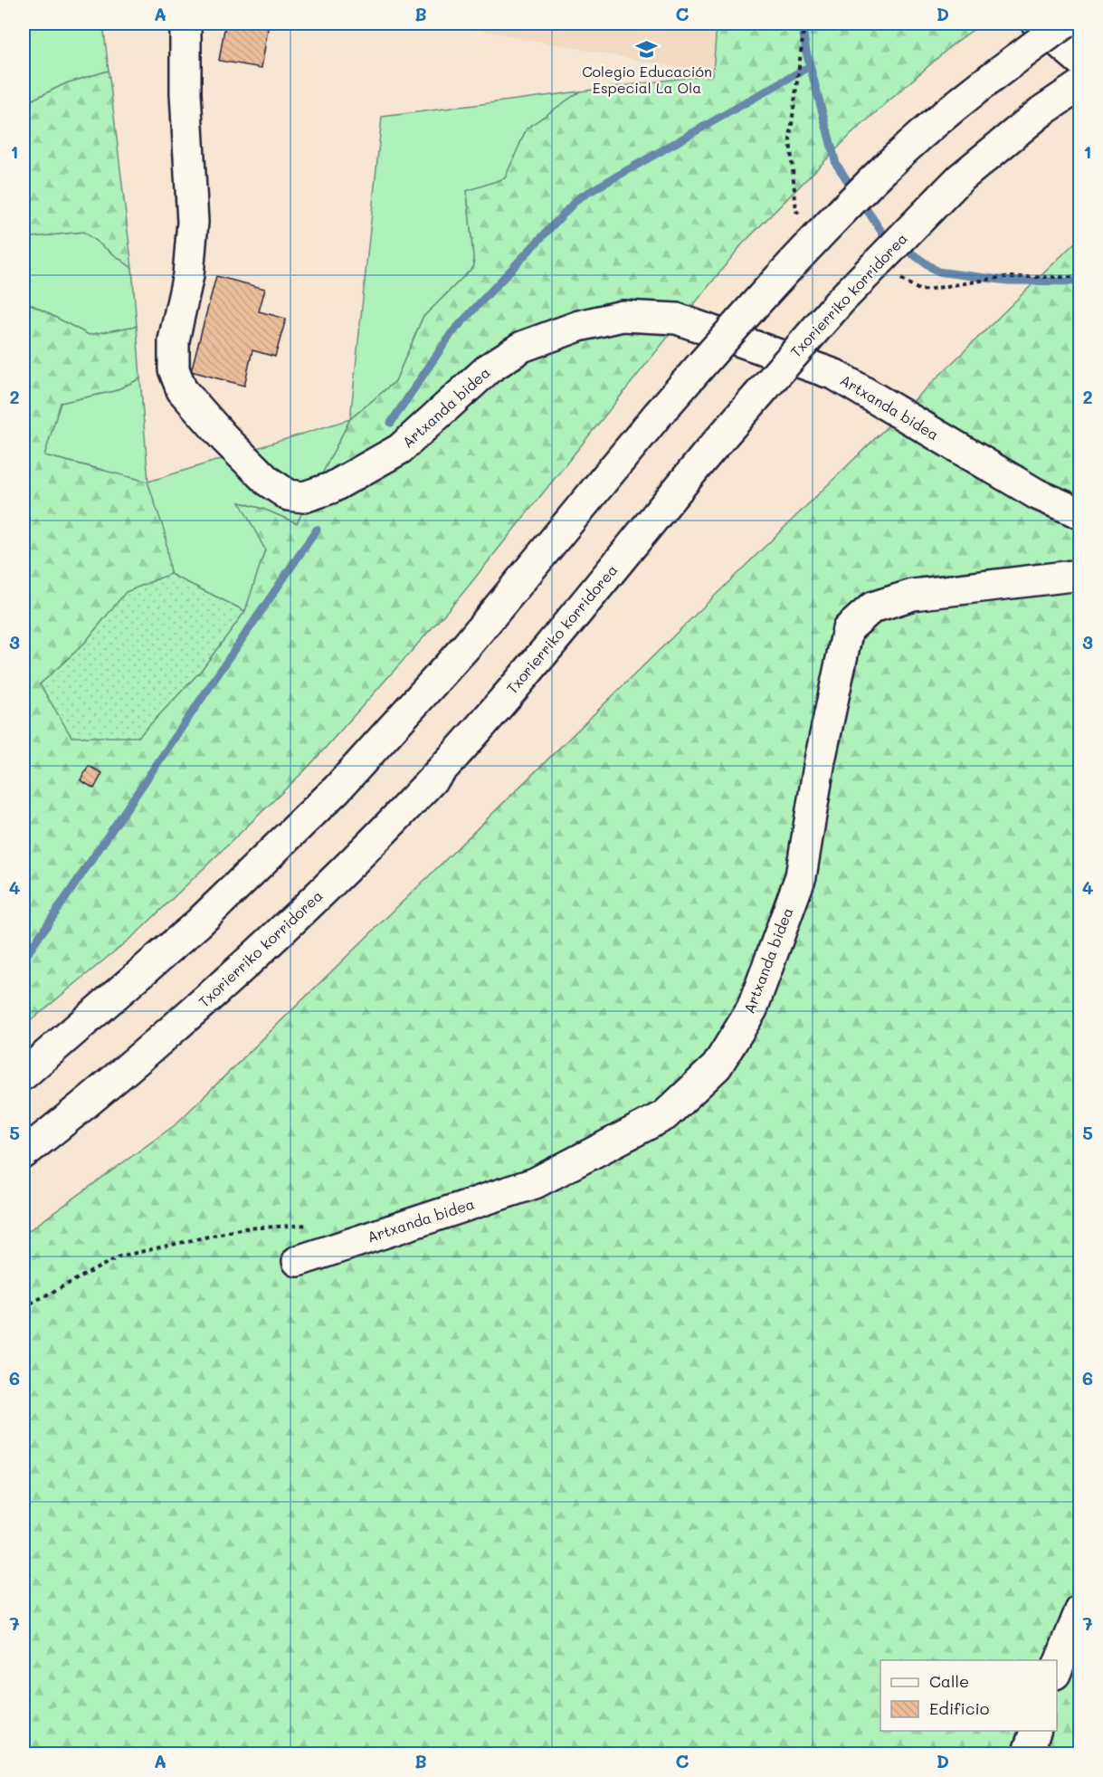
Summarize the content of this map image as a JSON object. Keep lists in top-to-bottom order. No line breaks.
{"streets":{"main road":["Txorierriko korridorea","Artxanda bidea"]},"places":{"school or university":["Colegio Educación Especial La Ola"]},"legend":["Calle","Edificio"],"grid":{"columns":["A","B","C","D"],"rows":["1","2","3","4","5","6","7"]}}
